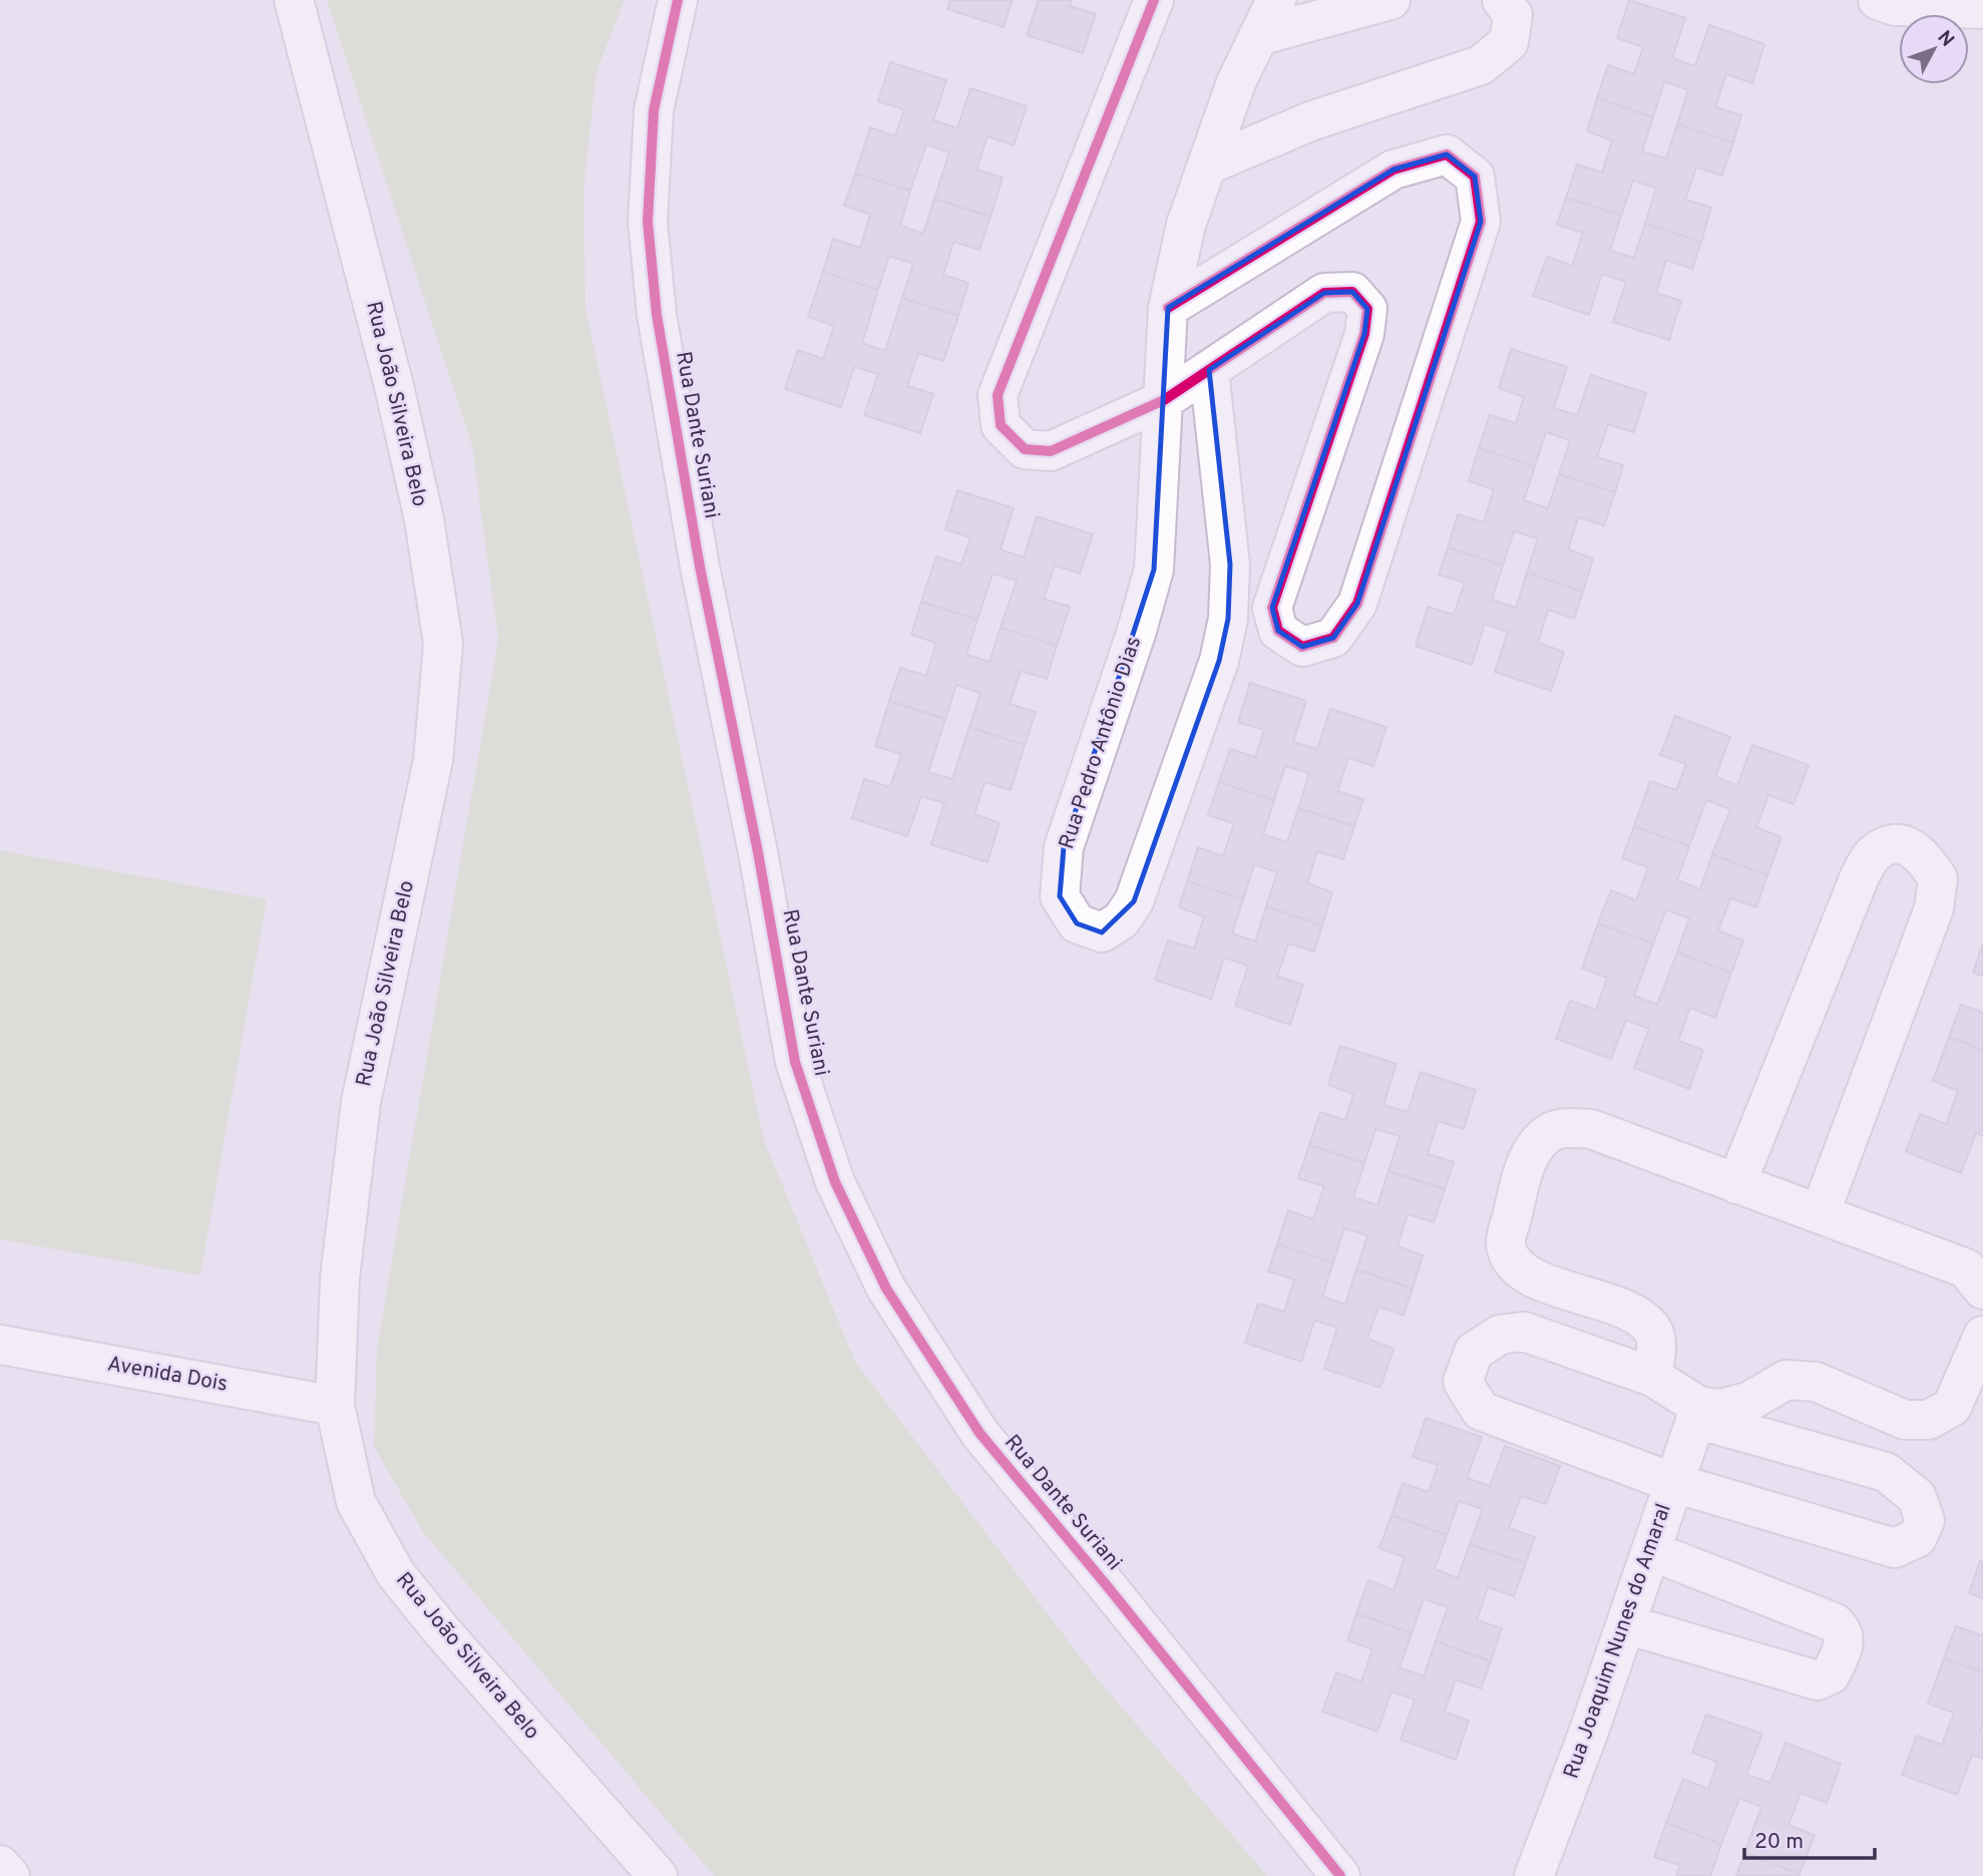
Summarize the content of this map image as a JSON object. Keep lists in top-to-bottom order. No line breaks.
{"streets":{"street":["Rua João Silveira Belo","Rua Dante Suriani","Rua Pedro Antônio Dias","Avenida Dois","Rua Joaquim Nunes do Amaral"]},"crossings":[["Rua João Silveira Belo","Avenida Dois"]],"scale_bar":"20 m","north":"top right"}
